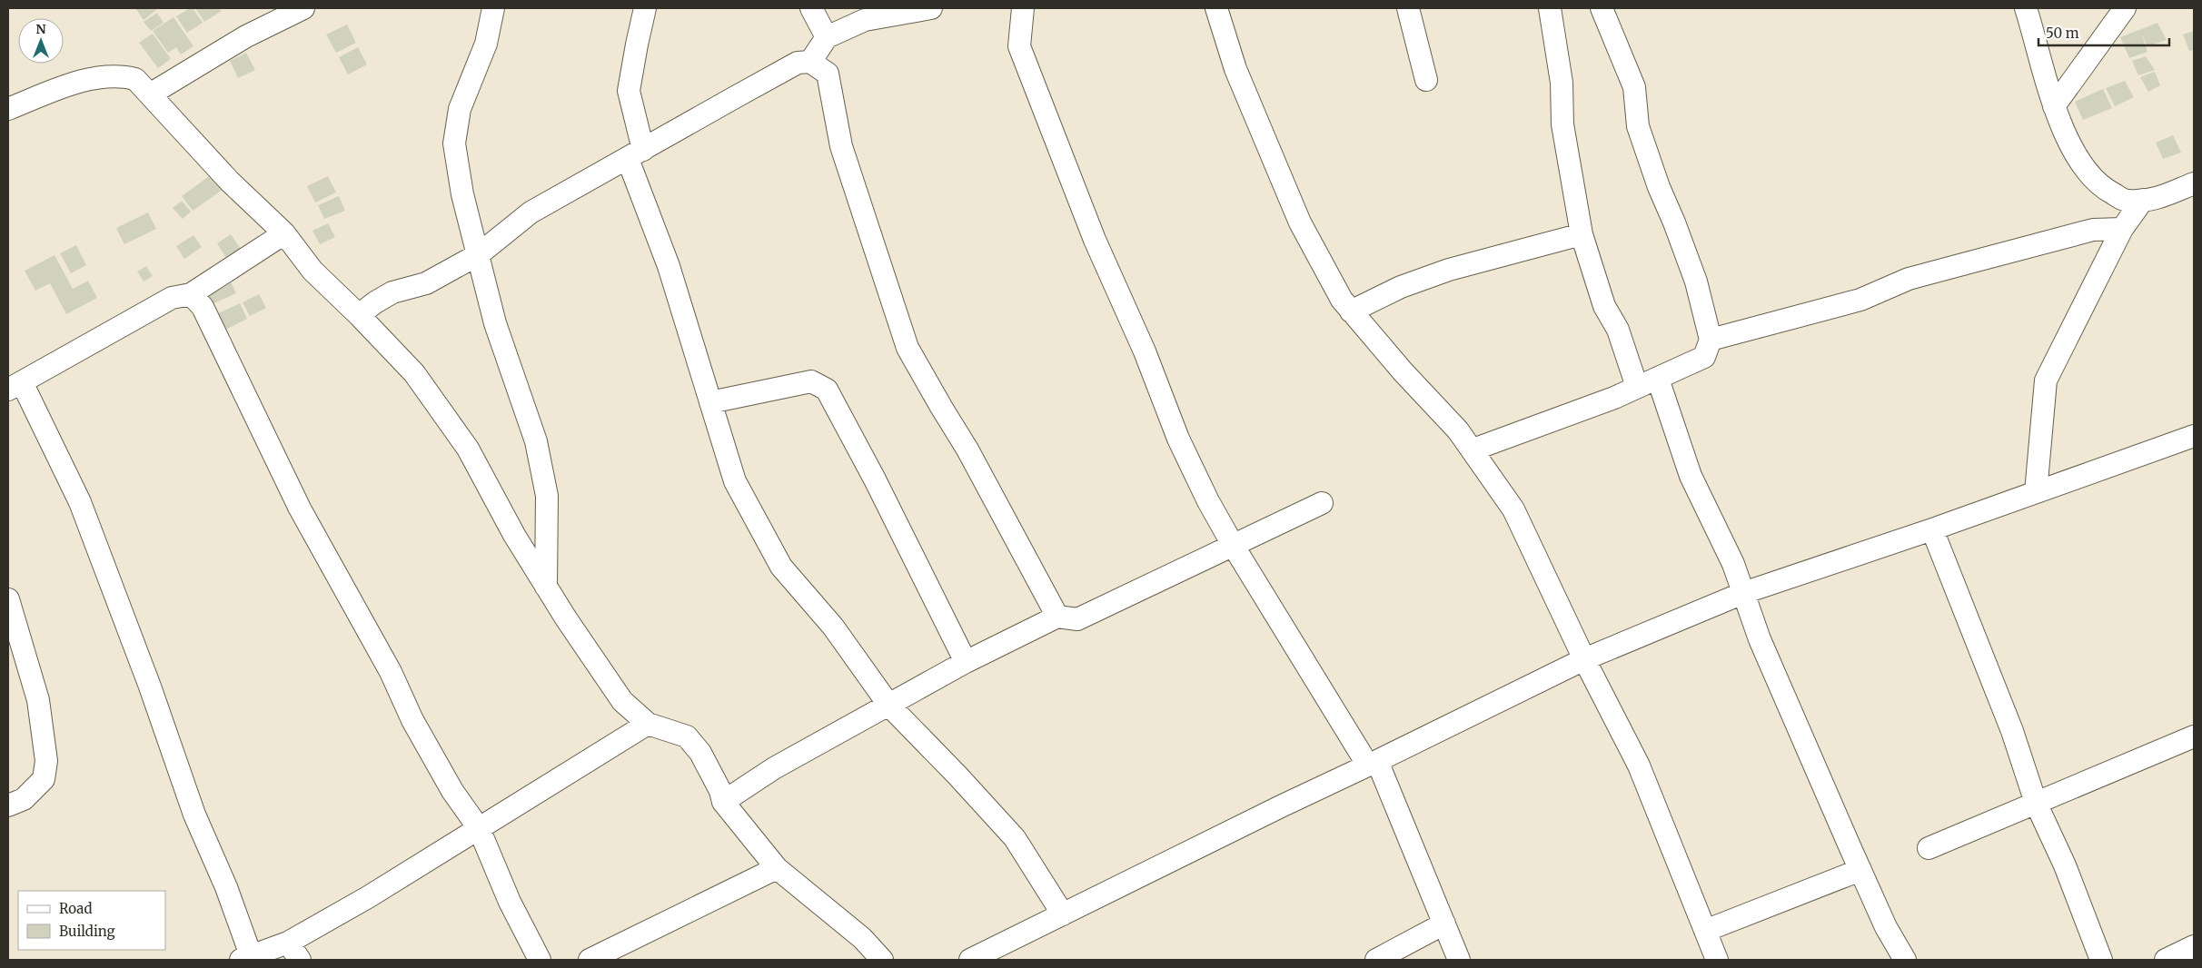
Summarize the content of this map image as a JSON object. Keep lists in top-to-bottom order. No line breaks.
{"legend":["Road","Building"],"scale_bar":"50 m","north":"top"}
